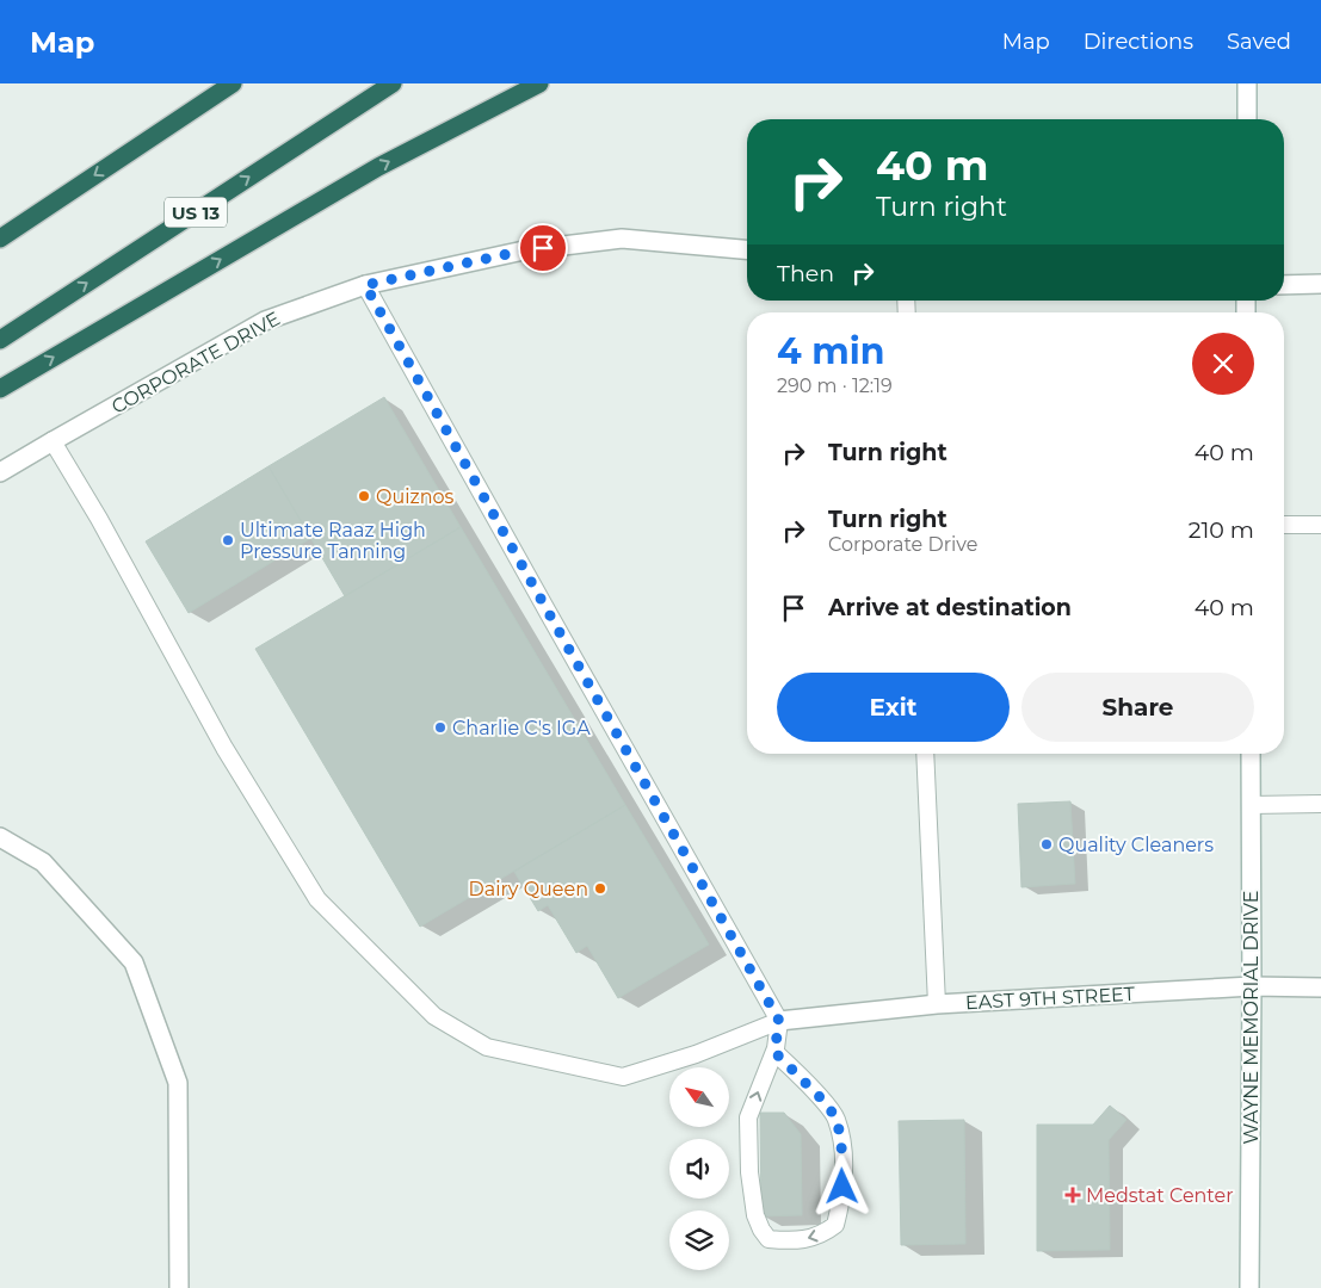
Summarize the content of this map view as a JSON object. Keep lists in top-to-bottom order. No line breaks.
{"streets":{"highway":["US 13"],"street":["CORPORATE DRIVE","EAST 9TH STREET","WAYNE MEMORIAL DRIVE"]},"crossings":[["EAST 9TH STREET","WAYNE MEMORIAL DRIVE"]],"places":{"other":["Quiznos","Ultimate Raaz High Pressure Tanning","Charlie C's IGA","Quality Cleaners","Dairy Queen"],"health":["Medstat Center"]},"north":"top left","page":{"header":"Map","nav":["Map","Directions","Saved"],"turn":["40 m","Turn right"],"then":"Then","heading":["4 min","290 m · 12:19"],"list":[{"name":"Turn right","value":"40 m"},{"name":"Turn right","note":"Corporate Drive","value":"210 m"},{"name":"Arrive at destination","value":"40 m"}],"buttons":["Exit","Share"]}}
